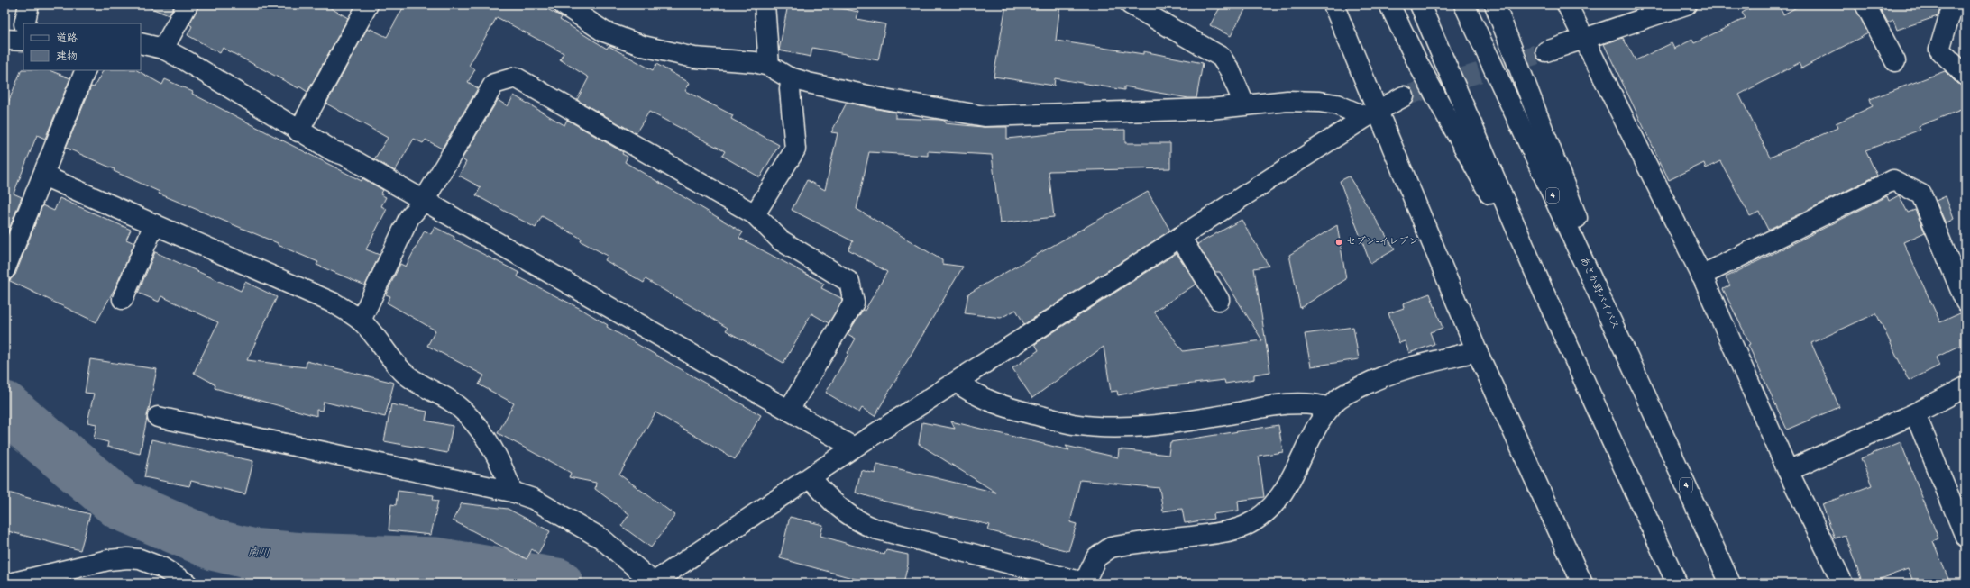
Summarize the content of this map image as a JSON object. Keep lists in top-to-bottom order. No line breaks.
{"streets":{"main road":["4","あさか野バイパス"]},"crossings":[["4","あさか野バイパス"]],"water":["南川"],"places":["セブン-イレブン"],"legend":["道路","建物"]}
